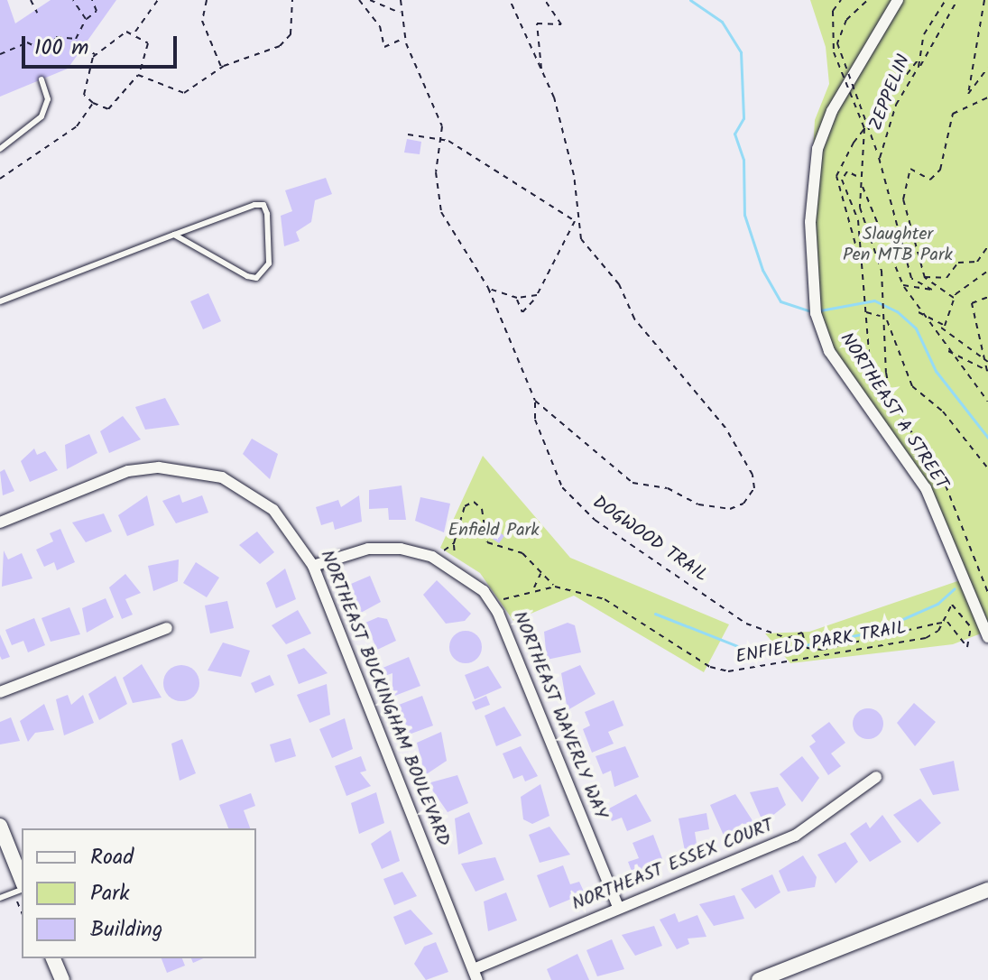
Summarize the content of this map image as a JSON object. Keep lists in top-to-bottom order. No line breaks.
{"streets":{"street":["NORTHEAST A STREET","NORTHEAST BUCKINGHAM BOULEVARD","NORTHEAST WAVERLY WAY","NORTHEAST ESSEX COURT"],"path":["ZEPPELIN","DOGWOOD TRAIL","ENFIELD PARK TRAIL"]},"crossings":[["ENFIELD PARK TRAIL","NORTHEAST WAVERLY WAY"],["NORTHEAST BUCKINGHAM BOULEVARD","NORTHEAST WAVERLY WAY"],["NORTHEAST BUCKINGHAM BOULEVARD","NORTHEAST ESSEX COURT"],["NORTHEAST WAVERLY WAY","NORTHEAST ESSEX COURT"]],"parks":["Slaughter Pen MTB Park","Enfield Park"],"legend":["Road","Park","Building"],"scale_bar":"100 m"}
